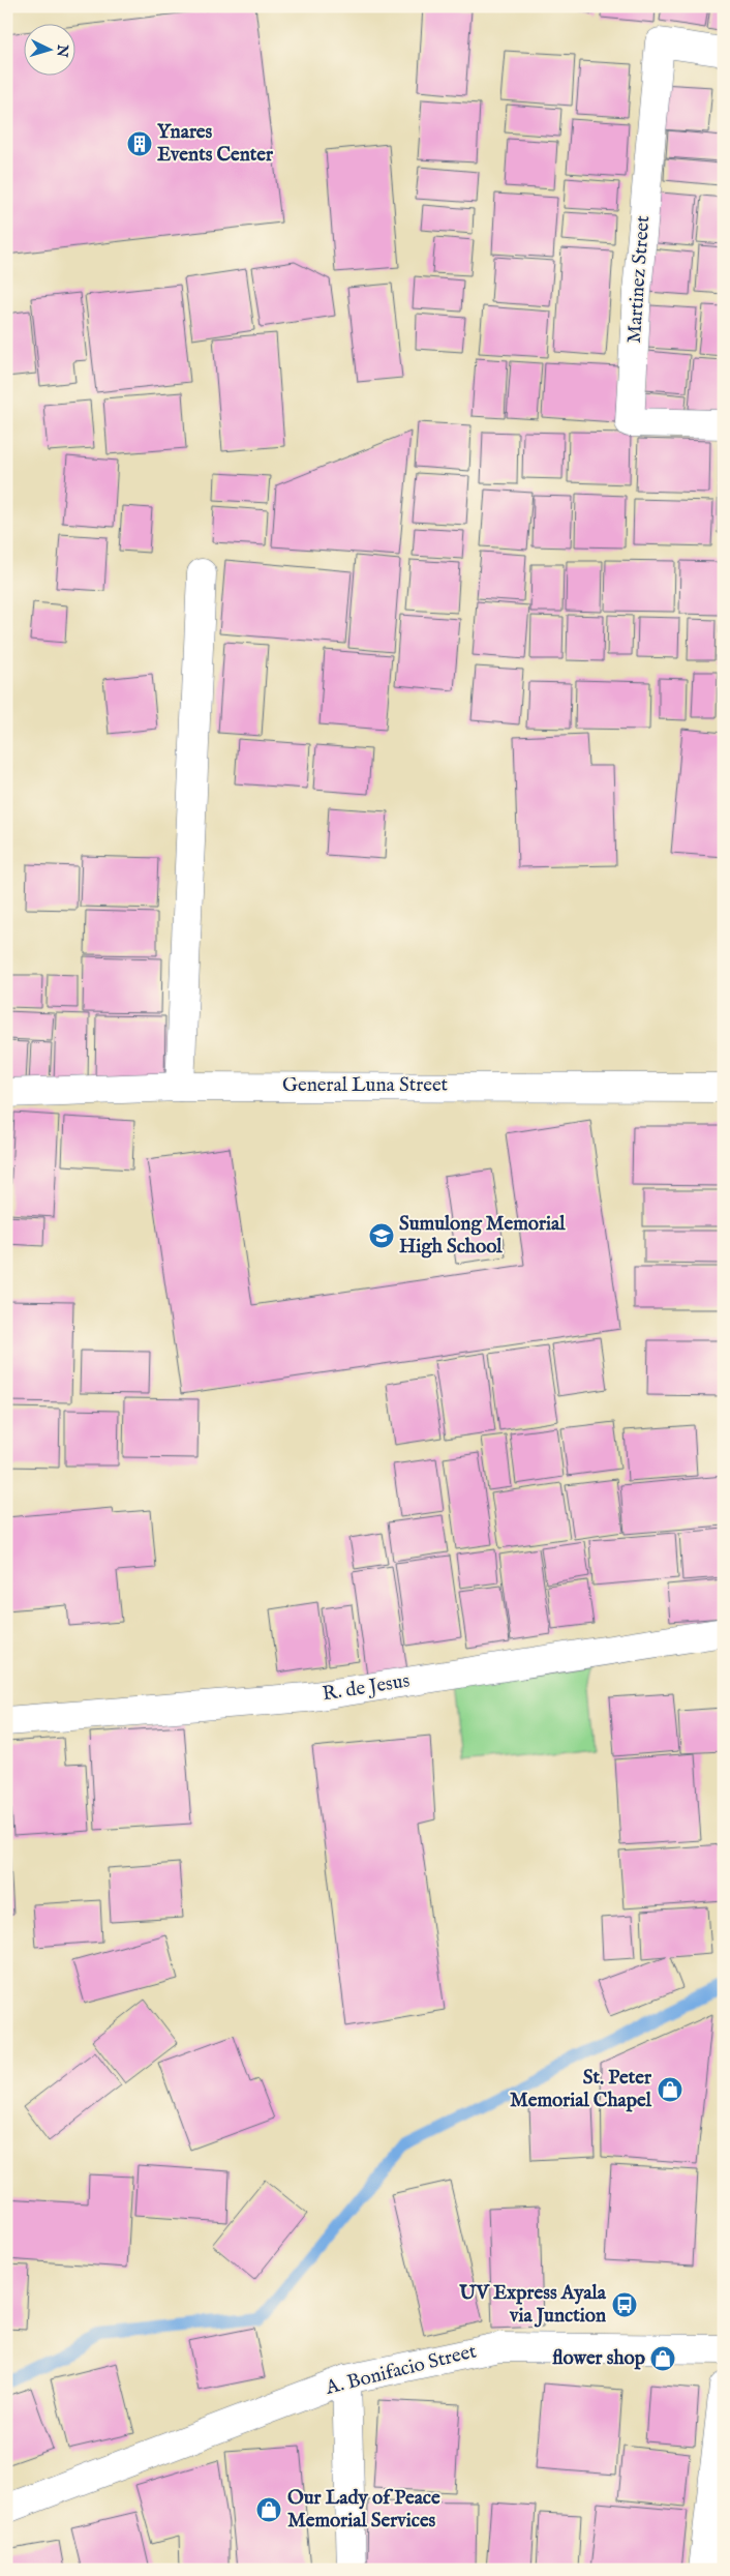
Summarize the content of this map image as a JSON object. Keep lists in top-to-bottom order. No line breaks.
{"streets":{"street":["Martinez Street","General Luna Street","R. de Jesus","A. Bonifacio Street"]},"places":{"building":["Ynares Events Center"],"school or university":["Sumulong Memorial High School"],"shop":["St. Peter Memorial Chapel","flower shop","Our Lady of Peace Memorial Services"],"bus stop":["UV Express Ayala via Junction"]},"north":"right"}
